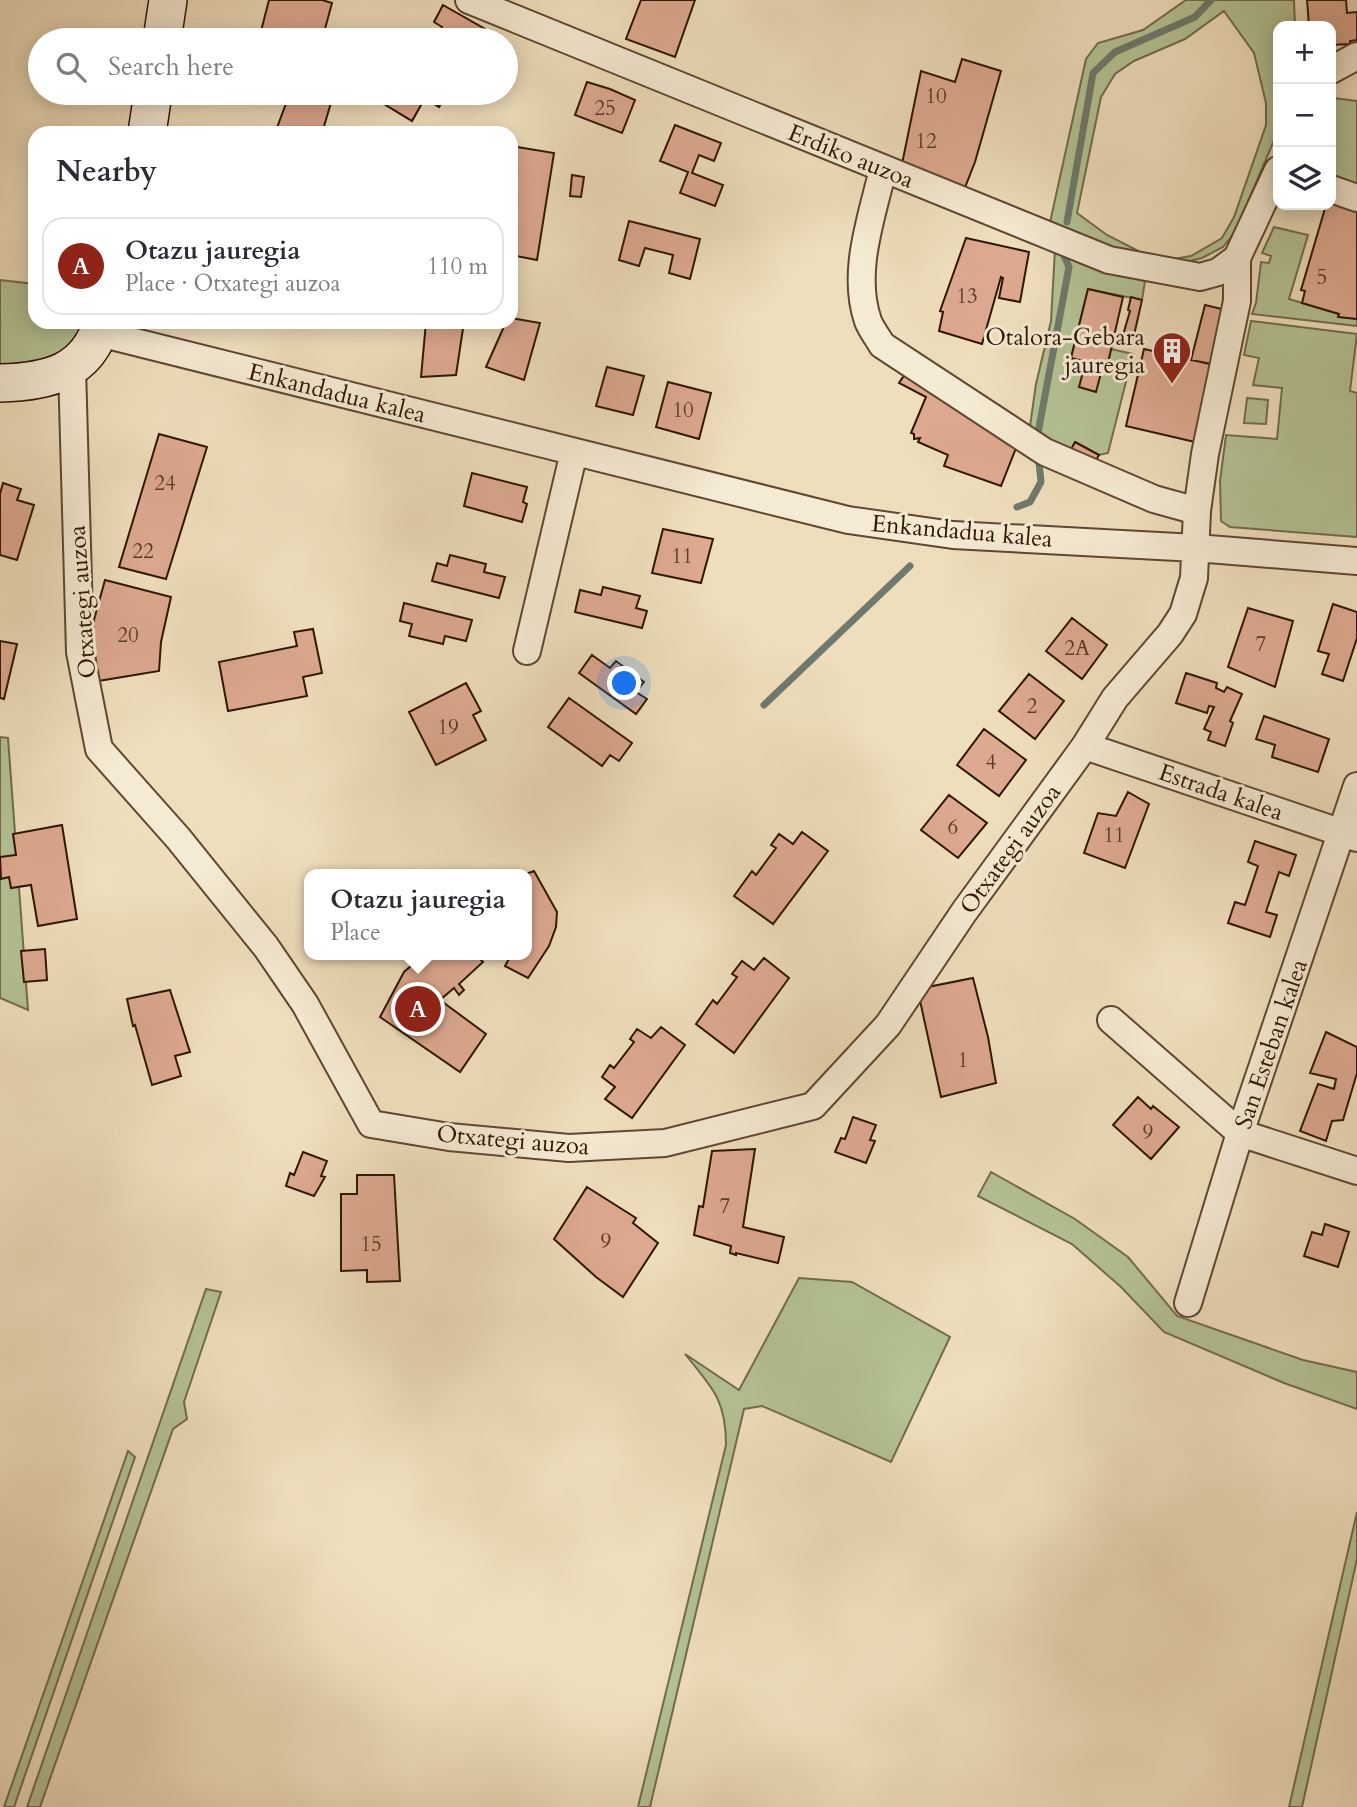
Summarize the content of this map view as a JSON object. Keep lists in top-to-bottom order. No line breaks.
{"streets":{"street":["Erdiko auzoa","Enkandadua kalea","Otxategi auzoa","Estrada kalea","San Esteban kalea"]},"crossings":[["Enkandadua kalea","Otxategi auzoa"],["Otxategi auzoa","Estrada kalea"],["Estrada kalea","San Esteban kalea"]],"places":{"building":["Otalora-Gebara jauregia"]},"house_numbers":["10","25","12","5","13","10","24","22","11","20","7","2A","2","19","4","6","11","1","9","7","9","15"],"page":{"map_buttons":["+","−"],"search":"Search here","heading":"Nearby","list":[{"mark":"A","name":"Otazu jauregia","note":"Place · Otxategi auzoa","value":"110 m"}],"popup":["Otazu jauregia","Place"],"pins":"A"}}
